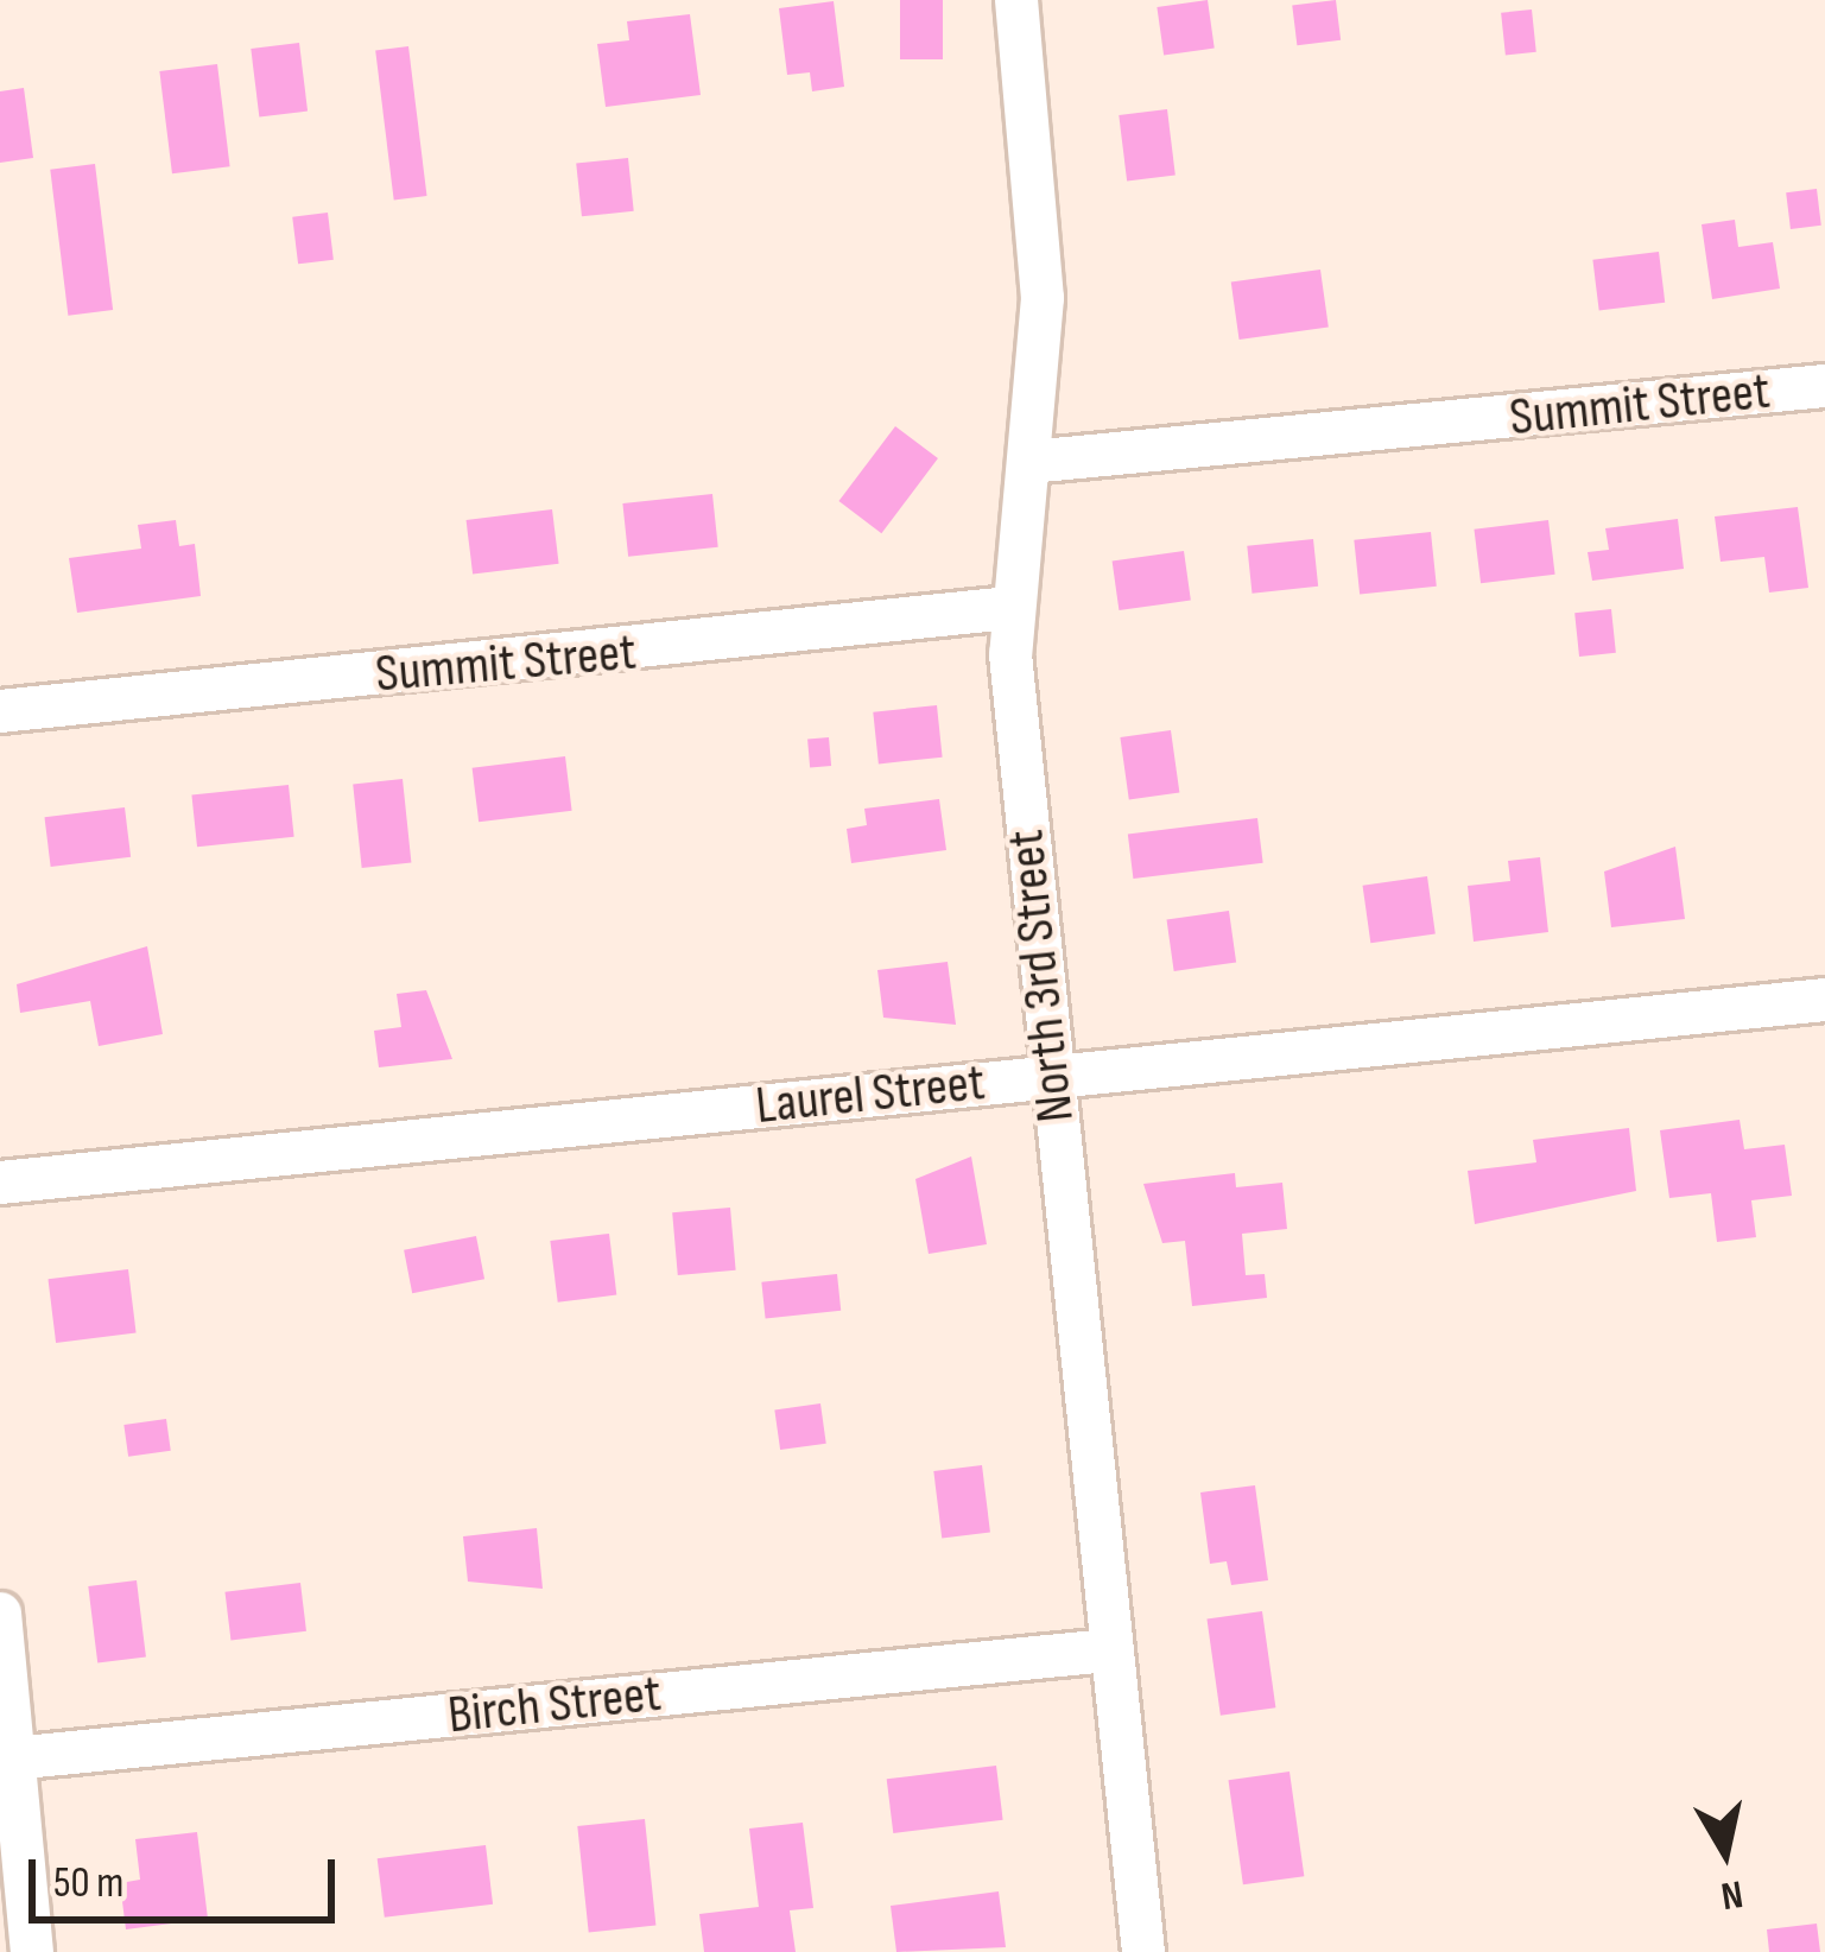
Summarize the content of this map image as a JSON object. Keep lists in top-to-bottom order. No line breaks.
{"streets":{"street":["Summit Street","North 3rd Street","Laurel Street","Birch Street"]},"crossings":[["Summit Street","North 3rd Street"],["North 3rd Street","Laurel Street"],["North 3rd Street","Birch Street"]],"scale_bar":"50 m","north":"bottom"}
